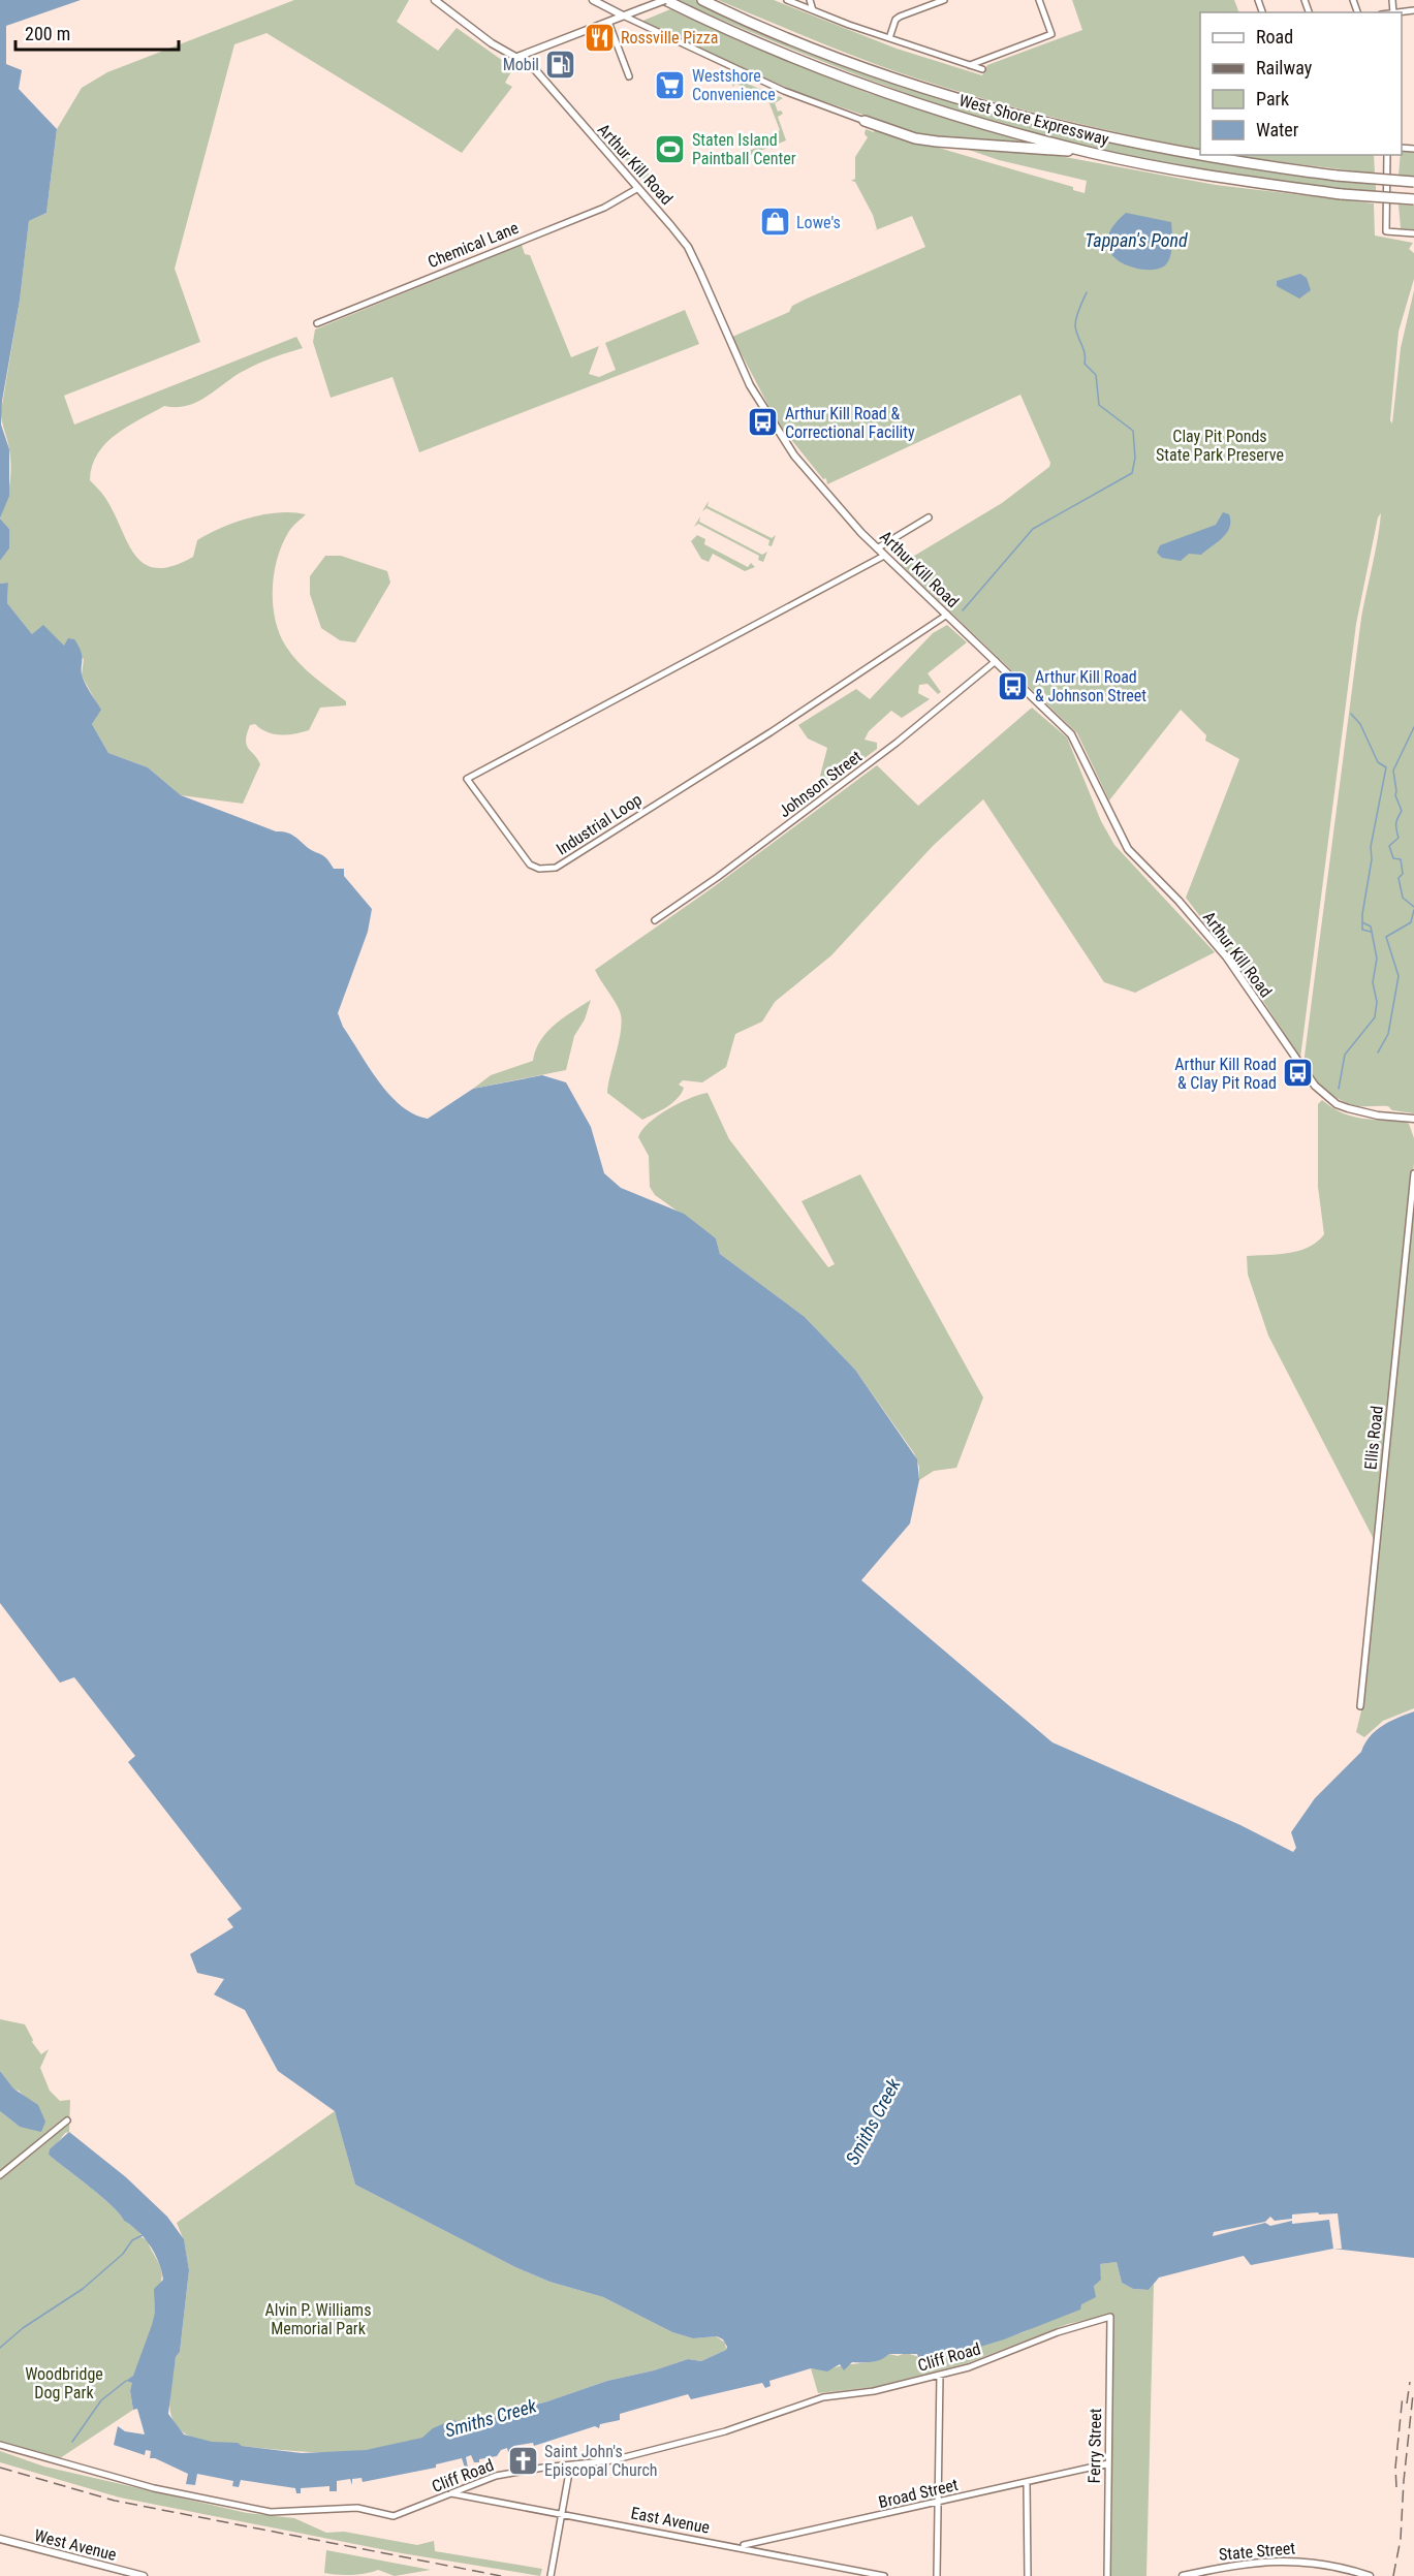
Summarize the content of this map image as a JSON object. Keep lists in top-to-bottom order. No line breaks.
{"streets":{"highway":["West Shore Expressway"],"street":["Arthur Kill Road","Chemical Lane","Johnson Street","Industrial Loop","Ellis Road","Cliff Road","Ferry Street","Broad Street","East Avenue","West Avenue","State Street"]},"crossings":[["Arthur Kill Road","Chemical Lane"],["Arthur Kill Road","Johnson Street"],["Arthur Kill Road","Industrial Loop"],["Cliff Road","Ferry Street"],["Cliff Road","East Avenue"],["Ferry Street","Broad Street"],["Broad Street","East Avenue"]],"water":["Tappan's Pond","Smiths Creek"],"parks":["Clay Pit Ponds State Park Preserve","Alvin P. Williams Memorial Park","Woodbridge Dog Park"],"places":{"restaurant":["Rossville Pizza"],"fuel station":["Mobil"],"supermarket":["Westshore Convenience"],"sports":["Staten Island Paintball Center"],"shop":["Lowe's"],"bus stop":["Arthur Kill Road & Correctional Facility","Arthur Kill Road & Johnson Street","Arthur Kill Road & Clay Pit Road"],"church":["Saint John's Episcopal Church"]},"legend":["Road","Railway","Park","Water"],"scale_bar":"200 m"}
